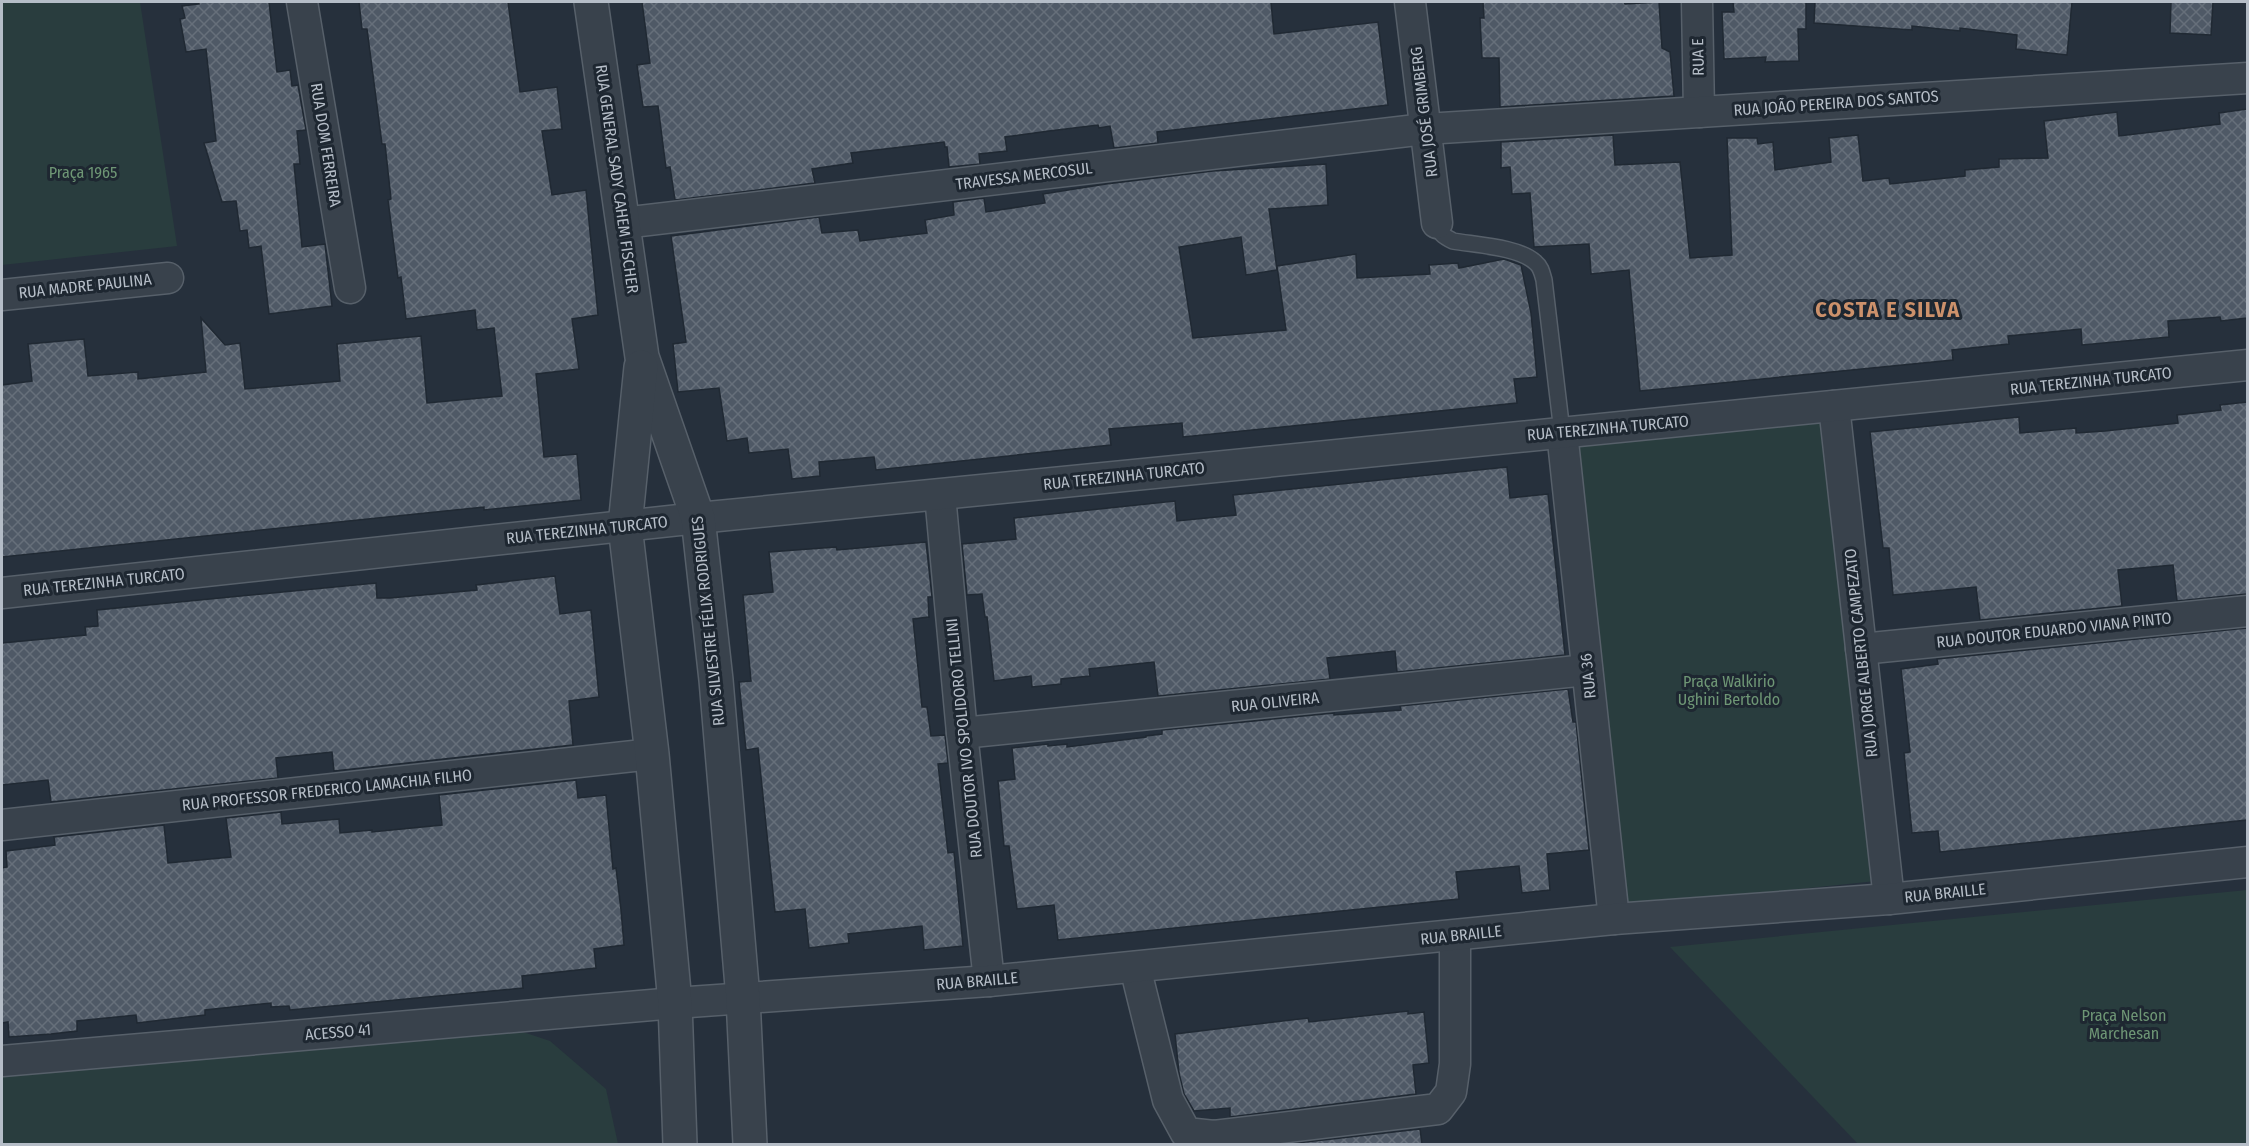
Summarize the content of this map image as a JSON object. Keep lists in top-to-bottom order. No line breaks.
{"streets":{"street":["RUA E","RUA JOÃO PEREIRA DOS SANTOS","RUA JOSÉ GRIMBERG","RUA DOM FERREIRA","TRAVESSA MERCOSUL","RUA GENERAL SADY CAHEM FISCHER","RUA MADRE PAULINA","RUA TEREZINHA TURCATO","RUA SILVESTRE FÉLIX RODRIGUES","RUA DOUTOR EDUARDO VIANA PINTO","RUA JORGE ALBERTO CAMPEZATO","RUA 36","RUA OLIVEIRA","RUA DOUTOR IVO SPOLIDORO TELLINI","RUA PROFESSOR FREDERICO LAMACHIA FILHO","RUA BRAILLE","ACESSO 41"]},"crossings":[["RUA E","RUA JOÃO PEREIRA DOS SANTOS"],["RUA JOÃO PEREIRA DOS SANTOS","RUA JOSÉ GRIMBERG"],["RUA JOÃO PEREIRA DOS SANTOS","TRAVESSA MERCOSUL"],["RUA JOSÉ GRIMBERG","TRAVESSA MERCOSUL"],["TRAVESSA MERCOSUL","RUA GENERAL SADY CAHEM FISCHER"],["RUA GENERAL SADY CAHEM FISCHER","RUA SILVESTRE FÉLIX RODRIGUES"],["RUA TEREZINHA TURCATO","RUA SILVESTRE FÉLIX RODRIGUES"],["RUA TEREZINHA TURCATO","RUA JORGE ALBERTO CAMPEZATO"],["RUA TEREZINHA TURCATO","RUA 36"],["RUA TEREZINHA TURCATO","RUA DOUTOR IVO SPOLIDORO TELLINI"],["RUA SILVESTRE FÉLIX RODRIGUES","RUA BRAILLE"],["RUA DOUTOR EDUARDO VIANA PINTO","RUA JORGE ALBERTO CAMPEZATO"],["RUA JORGE ALBERTO CAMPEZATO","RUA BRAILLE"],["RUA 36","RUA OLIVEIRA"],["RUA 36","RUA BRAILLE"],["RUA OLIVEIRA","RUA DOUTOR IVO SPOLIDORO TELLINI"],["RUA DOUTOR IVO SPOLIDORO TELLINI","RUA BRAILLE"],["RUA BRAILLE","ACESSO 41"]],"districts":["COSTA E SILVA"],"parks":["Praça 1965","Praça Walkirio Ughini Bertoldo","Praça Nelson Marchesan"]}
